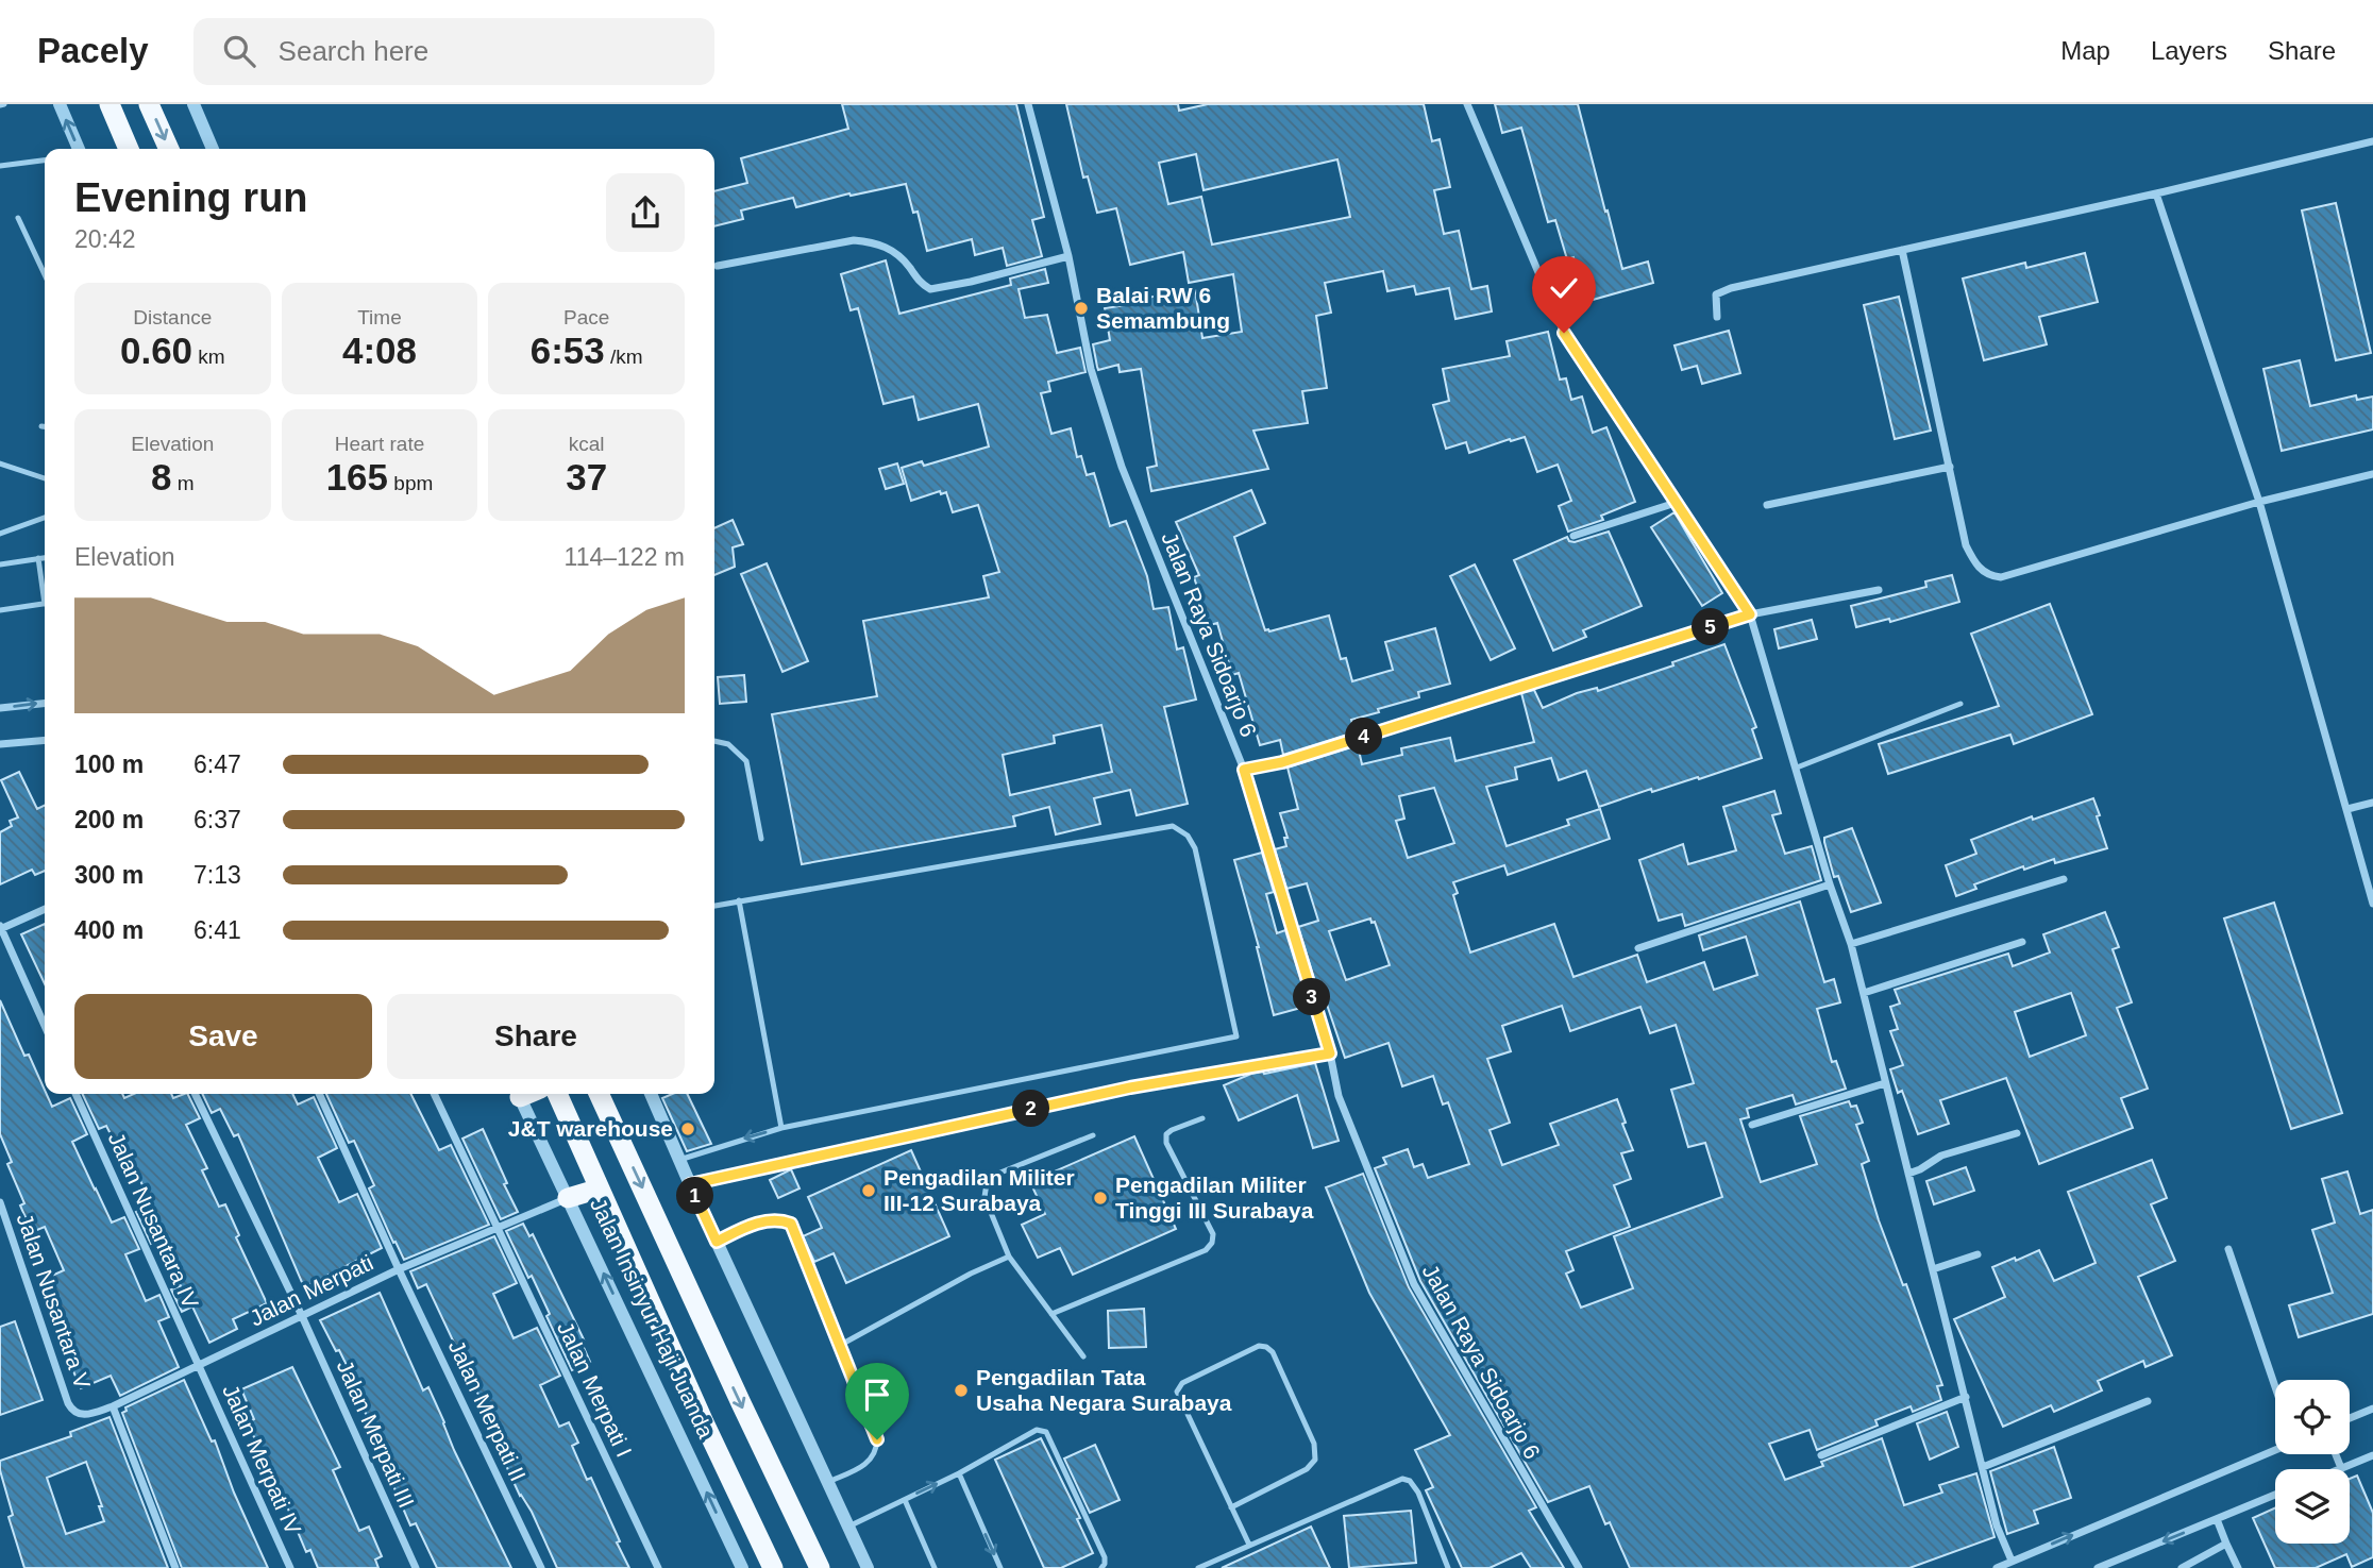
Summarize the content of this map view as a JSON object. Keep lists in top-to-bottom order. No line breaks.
{"streets":{"highway":["Jalan Insinyur Haji Juanda"],"street":["Jalan Raya Sidoarjo 6","Jalan Nusantara IV","Jalan Merpati","Jalan Nusantara V","Jalan Merpati I","Jalan Merpati II","Jalan Merpati III","Jalan Merpati IV"]},"crossings":[["Jalan Nusantara IV","Jalan Merpati"],["Jalan Nusantara IV","Jalan Merpati IV"],["Jalan Merpati","Jalan Nusantara V"],["Jalan Merpati","Jalan Insinyur Haji Juanda"],["Jalan Merpati","Jalan Merpati I"],["Jalan Merpati","Jalan Merpati II"],["Jalan Merpati","Jalan Merpati III"],["Jalan Merpati","Jalan Merpati IV"]],"places":["Balai RW 6 Semambung","J&T warehouse","Pengadilan Militer III-12 Surabaya","Pengadilan Militer Tinggi III Surabaya","Pengadilan Tata Usaha Negara Surabaya"],"page":{"header":"Pacely","search":"Search here","nav":["Map","Layers","Share"],"heading":["Evening run","20:42"],"stats":[["Distance","0.60 km"],["Time","4:08"],["Pace","6:53 /km"],["Elevation","8 m"],["Heart rate","165 bpm"],["kcal","37"]],"chart":["Elevation","114–122 m"],"pins":["5","4","3","2","1"],"list":[{"name":"100 m","note":"6:47"},{"name":"200 m","note":"6:37"},{"name":"300 m","note":"7:13"},{"name":"400 m","note":"6:41"}],"buttons":["Save","Share"]}}
